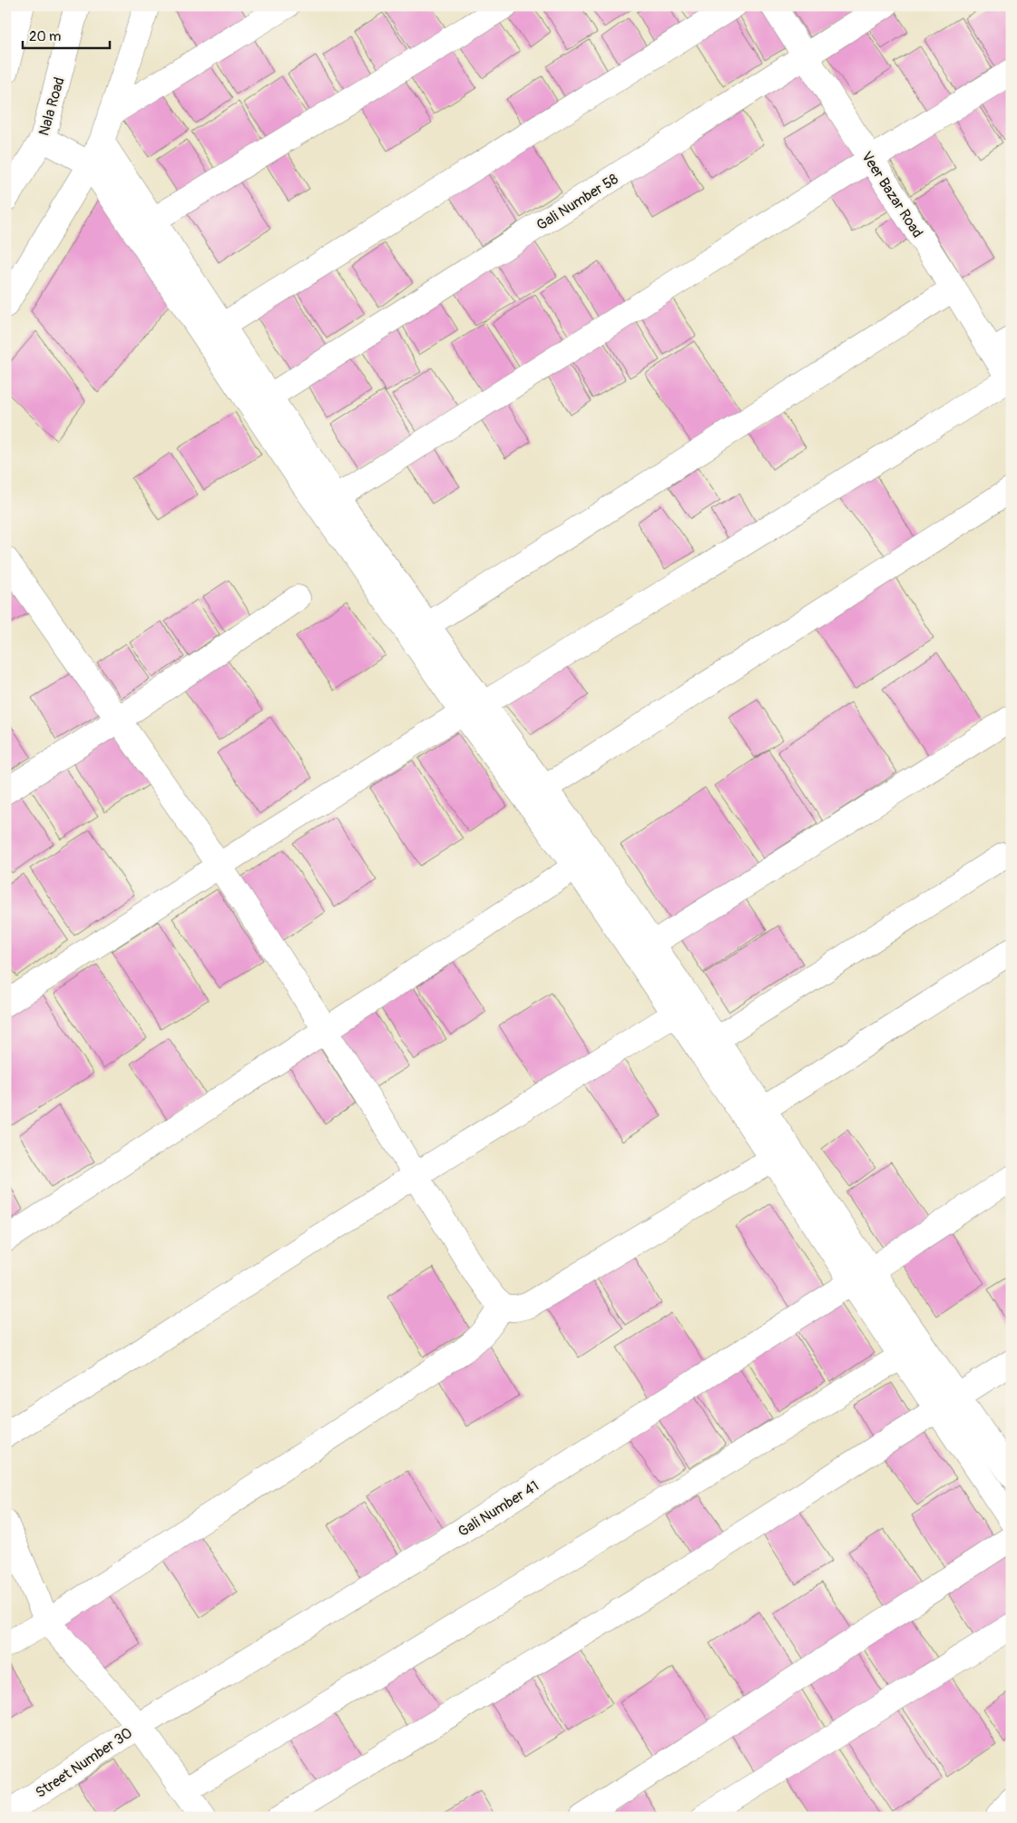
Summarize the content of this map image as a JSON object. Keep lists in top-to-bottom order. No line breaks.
{"streets":{"street":["Nala Road","Veer Bazar Road","Gali Number 58","Gali Number 41","Street Number 30"]},"crossings":[["Veer Bazar Road","Gali Number 58"],["Gali Number 41","Street Number 30"]],"scale_bar":"20 m"}
